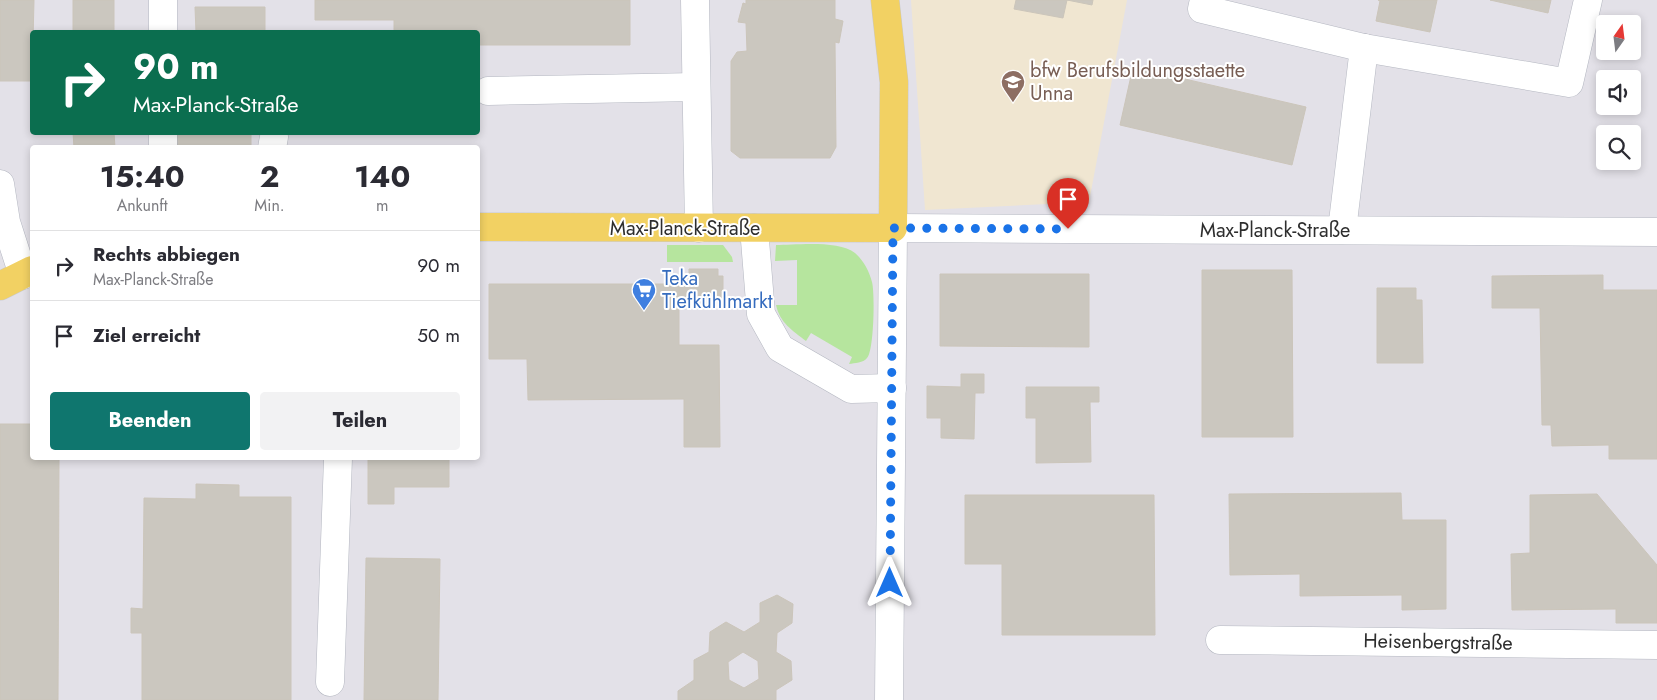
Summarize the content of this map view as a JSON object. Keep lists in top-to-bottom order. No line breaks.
{"streets":{"main road":["Max-Planck-Straße"],"street":["Heisenbergstraße"]},"places":{"school or university":["bfw Berufsbildungsstaette Unna"],"supermarket":["Teka Tiefkühlmarkt"]},"north":"top","page":{"turn":["90 m","Max-Planck-Straße"],"eta":["15:40","Ankunft","2","Min.","140","m"],"list":[{"name":"Rechts abbiegen","note":"Max-Planck-Straße","value":"90 m"},{"name":"Ziel erreicht","value":"50 m"}],"buttons":["Beenden","Teilen"]}}
